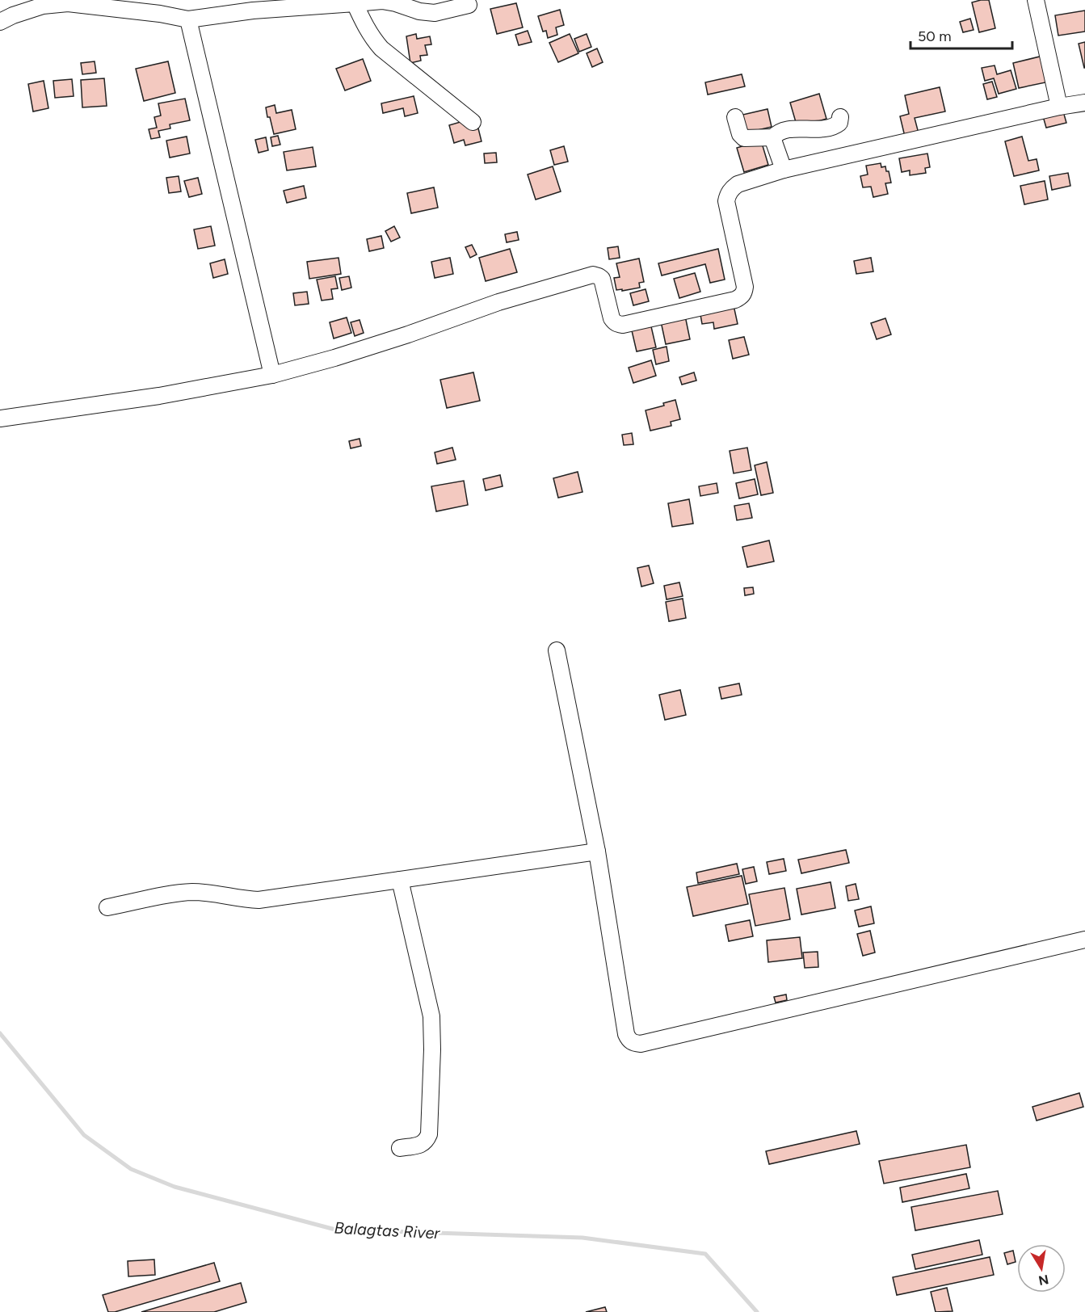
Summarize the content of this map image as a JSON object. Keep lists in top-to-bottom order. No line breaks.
{"water":["Balagtas River"],"scale_bar":"50 m","north":"bottom"}
